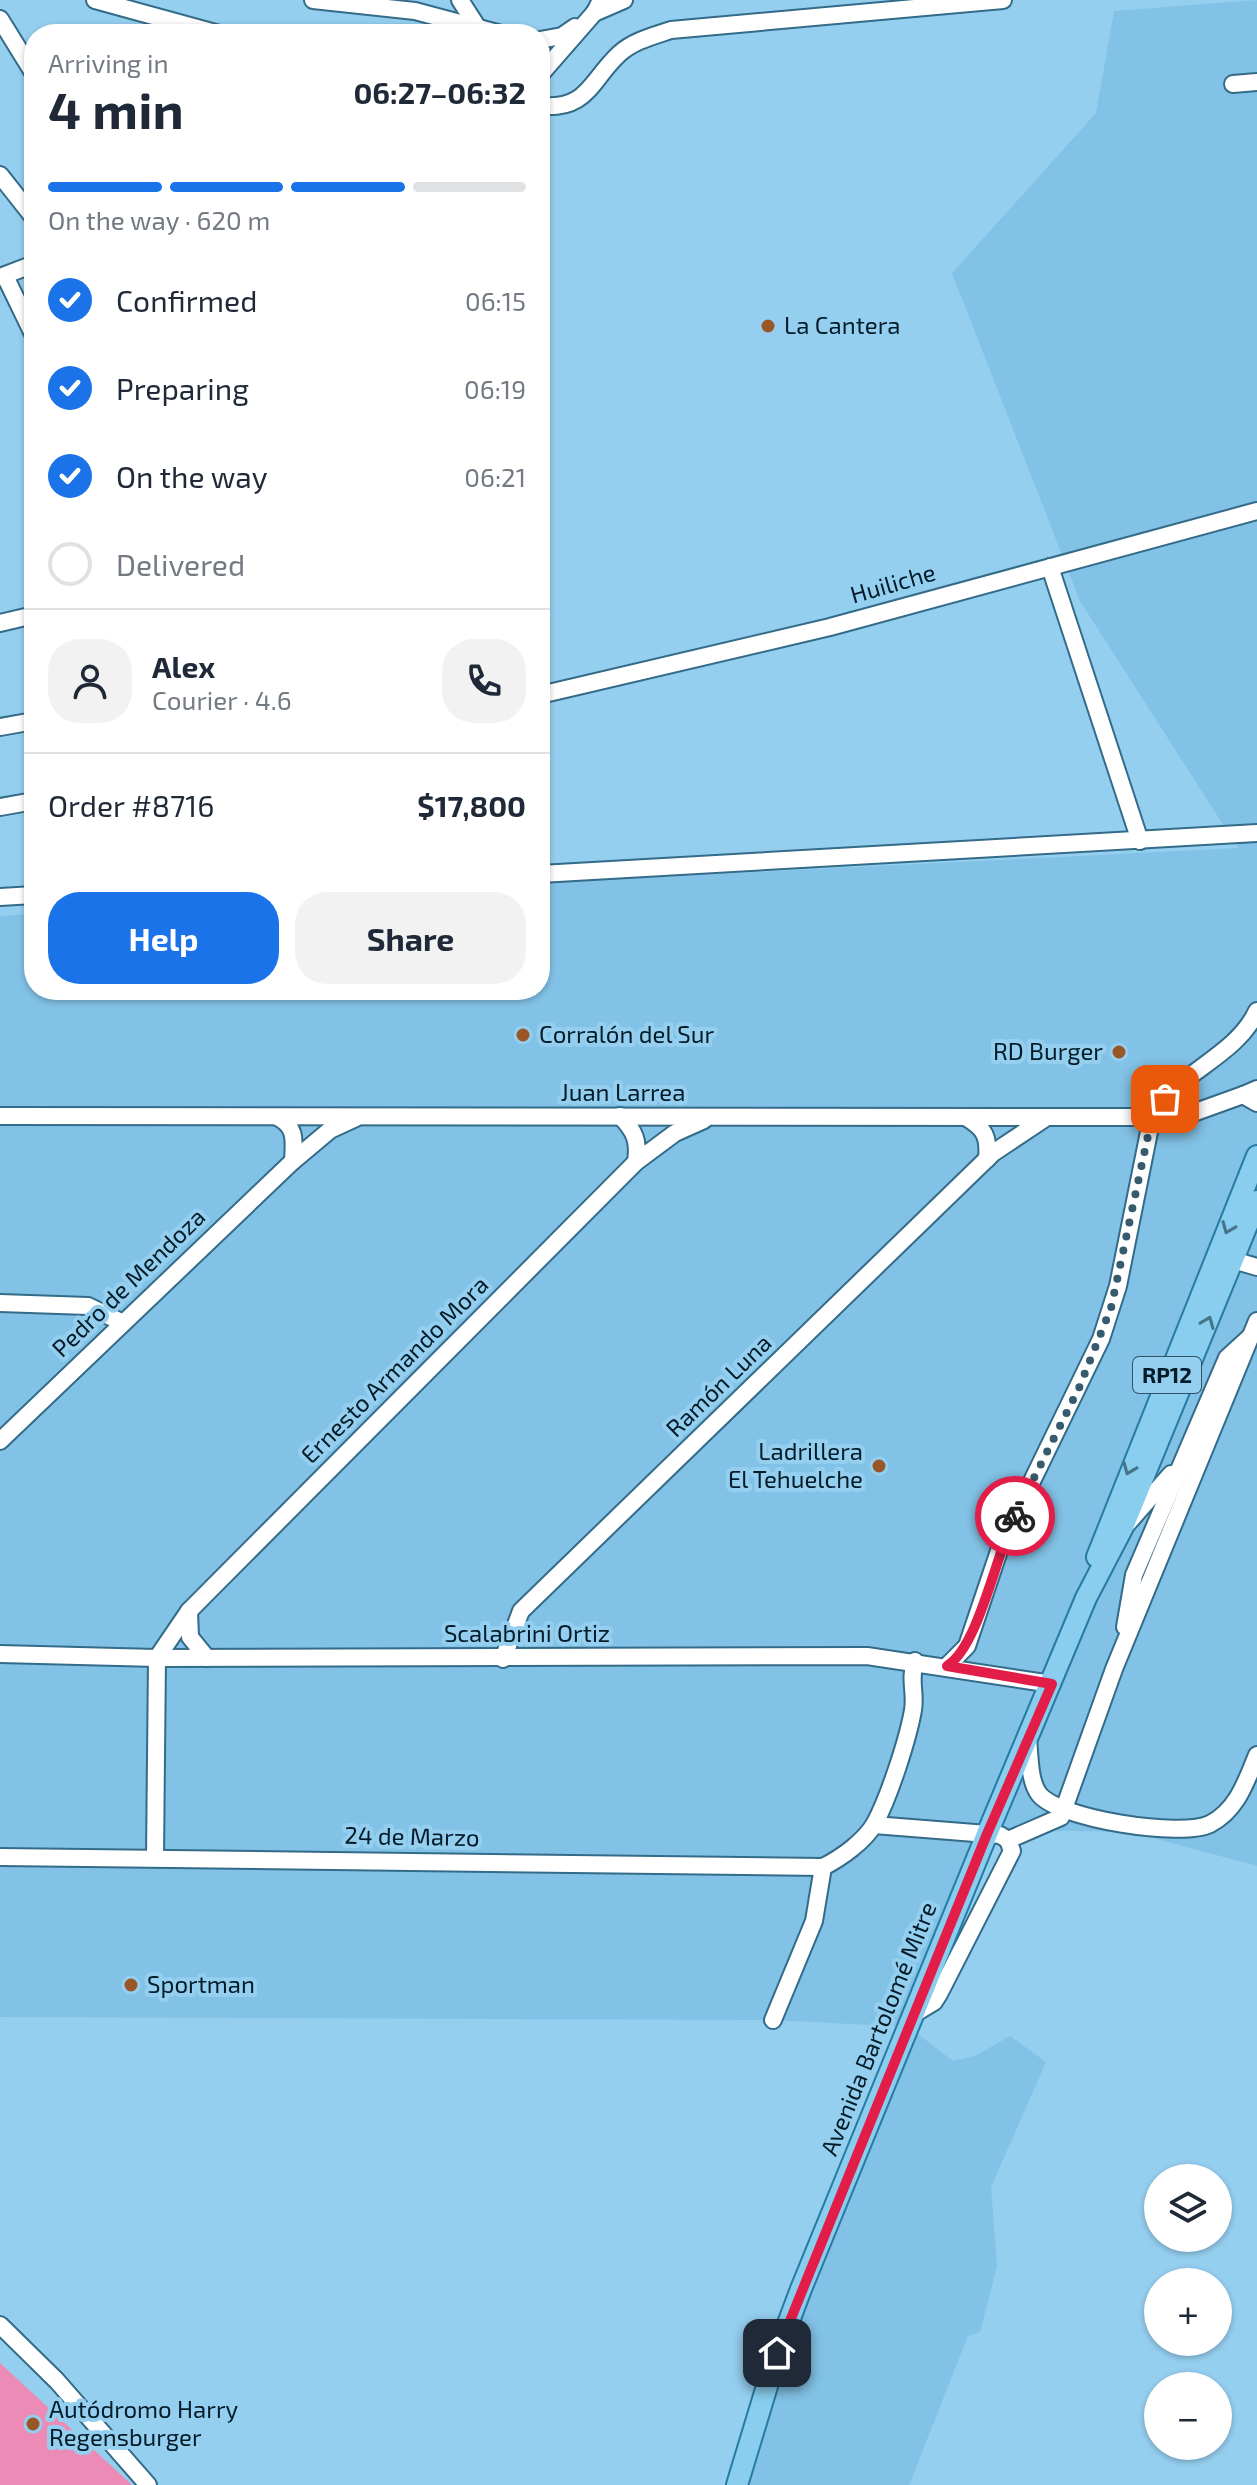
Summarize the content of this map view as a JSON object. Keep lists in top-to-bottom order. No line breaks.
{"streets":{"main road":["RP12","Avenida Bartolomé Mitre"],"street":["Huiliche","Juan Larrea","Pedro de Mendoza","Ernesto Armando Mora","Ramón Luna","Scalabrini Ortiz","24 de Marzo"]},"crossings":[["Juan Larrea","Pedro de Mendoza"],["Juan Larrea","Ernesto Armando Mora"],["Juan Larrea","Ramón Luna"],["Ernesto Armando Mora","Scalabrini Ortiz"],["Ramón Luna","Scalabrini Ortiz"],["Scalabrini Ortiz","Avenida Bartolomé Mitre"]],"places":["La Cantera","Corralón del Sur","RD Burger","Ladrillera El Tehuelche","Sportman","Autódromo Harry Regensburger"],"page":{"heading":["4 min","Arriving in","06:27–06:32"],"panel":["Alex","Courier · 4.6","Order #8716","$17,800"],"bar":"On the way · 620 m","list":[["Confirmed","06:15"],["Preparing","06:19"],["On the way","06:21"],"Delivered"],"buttons":["Help","Share"],"map_buttons":["+","−"]}}
